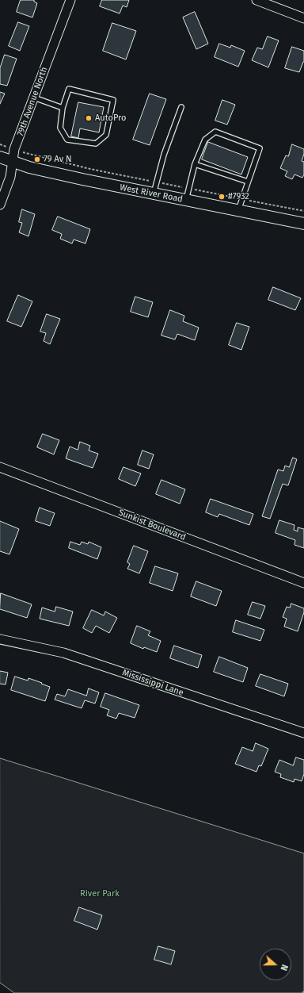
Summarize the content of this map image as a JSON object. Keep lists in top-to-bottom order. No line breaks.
{"streets":{"street":["79th Avenue North","West River Road","Sunkist Boulevard","Mississippi Lane"]},"crossings":[["79th Avenue North","West River Road"]],"parks":["River Park"],"places":["AutoPro","79 Av N","#7932"],"north":"right"}
